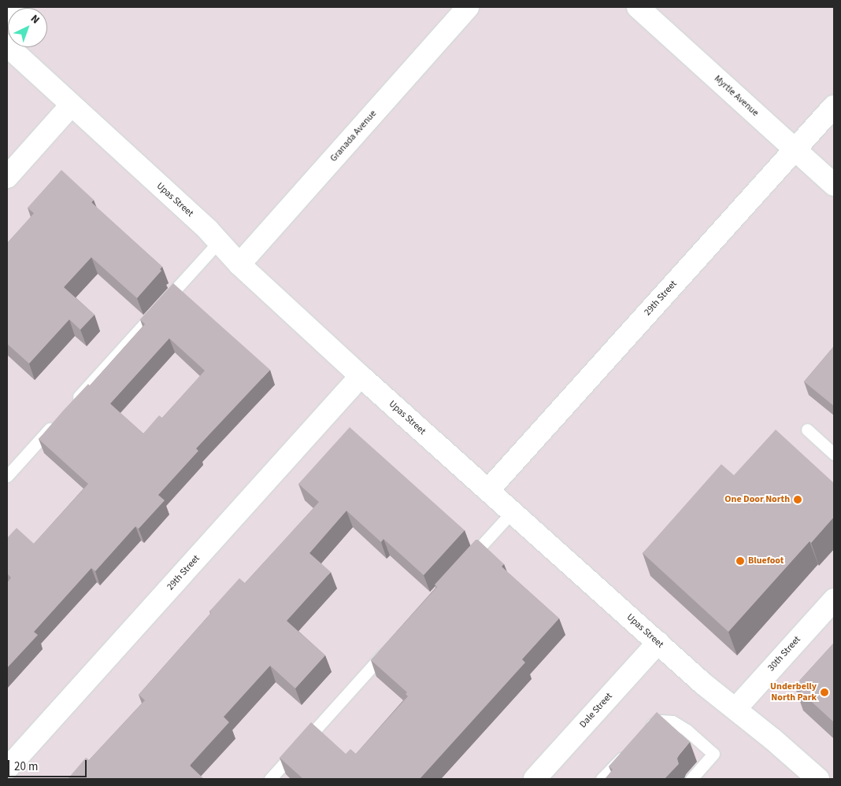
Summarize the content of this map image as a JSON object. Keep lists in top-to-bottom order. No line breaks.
{"streets":{"street":["Myrtle Avenue","Granada Avenue","Upas Street","29th Street","30th Street","Dale Street"]},"crossings":[["Myrtle Avenue","29th Street"],["Granada Avenue","Upas Street"],["Upas Street","29th Street"],["Upas Street","30th Street"],["Upas Street","Dale Street"]],"places":["One Door North","Bluefoot","Underbelly North Park"],"scale_bar":"20 m","north":"top right"}
